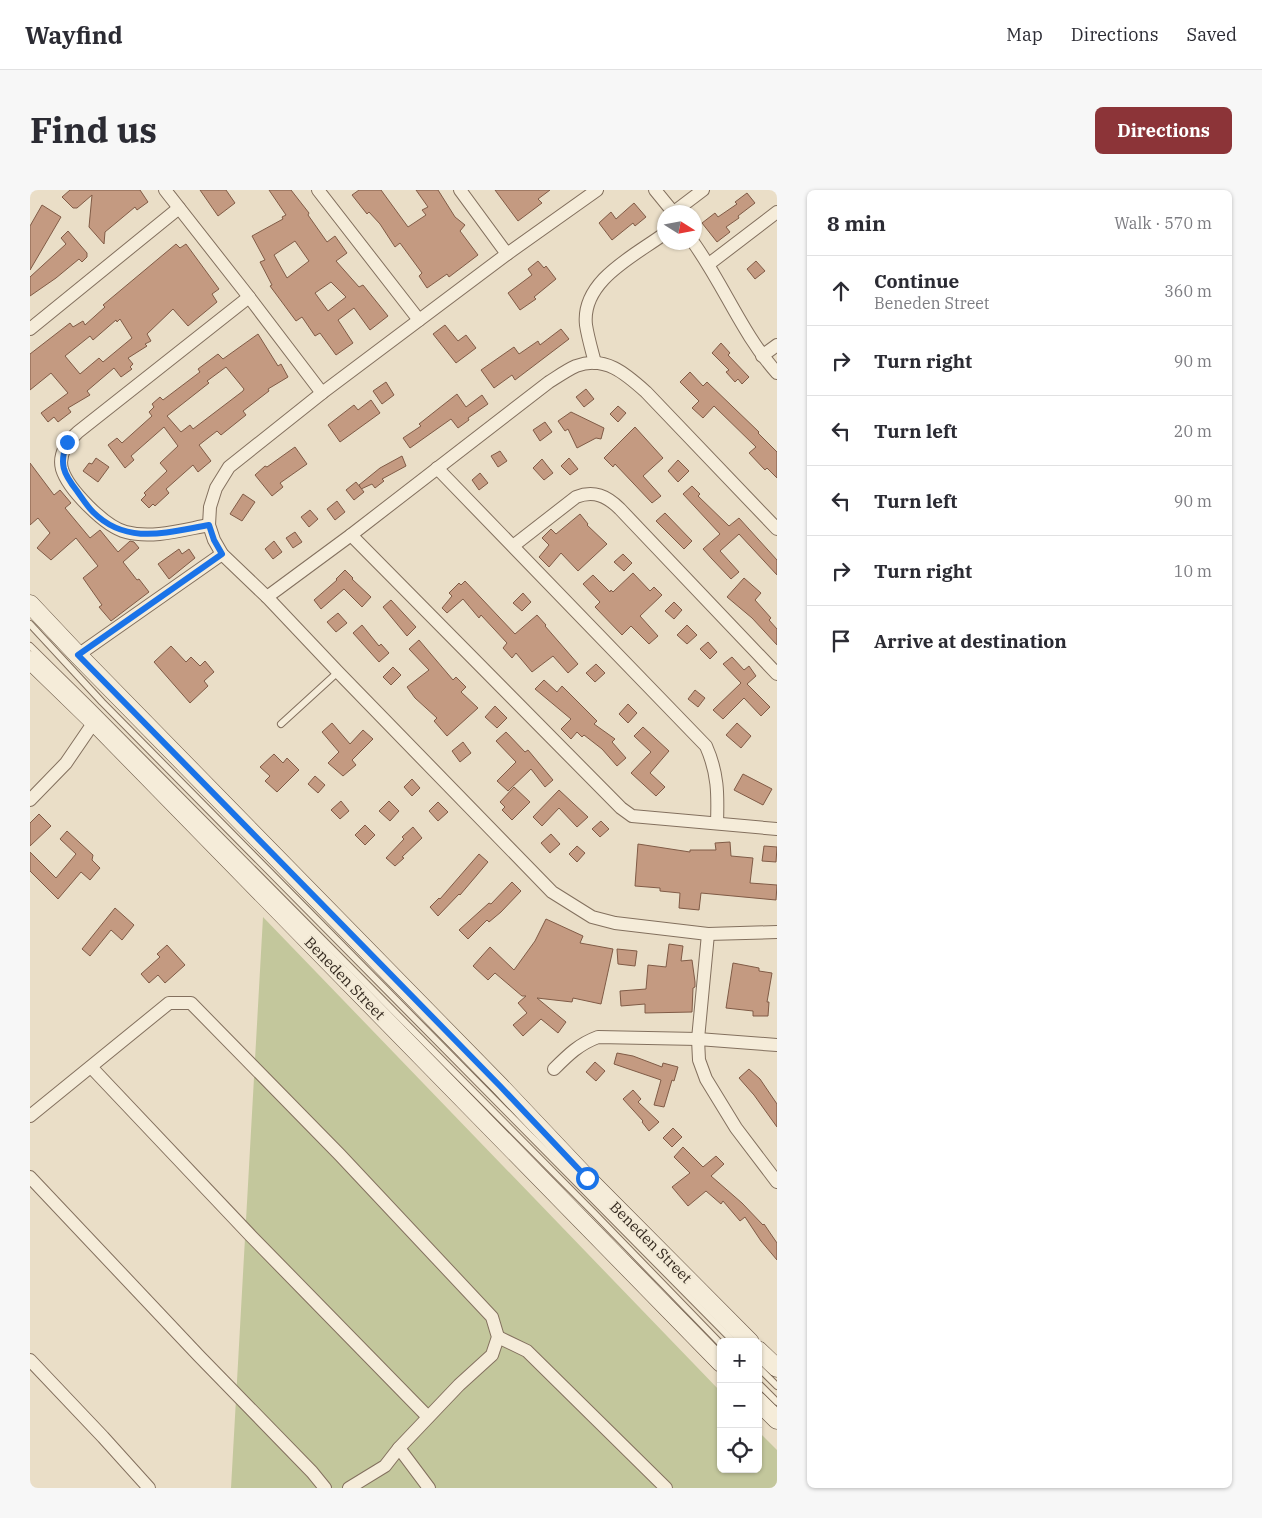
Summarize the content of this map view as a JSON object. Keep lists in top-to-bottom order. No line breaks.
{"streets":{"main road":["Beneden Street"]},"north":"right","page":{"header":"Wayfind","nav":["Map","Directions","Saved"],"title":"Find us","buttons":"Directions","heading":["8 min","Walk · 570 m"],"list":[["Continue","Beneden Street","360 m"],["Turn right","90 m"],["Turn left","20 m"],["Turn left","90 m"],["Turn right","10 m"],"Arrive at destination"],"map_buttons":["+","−"]}}
